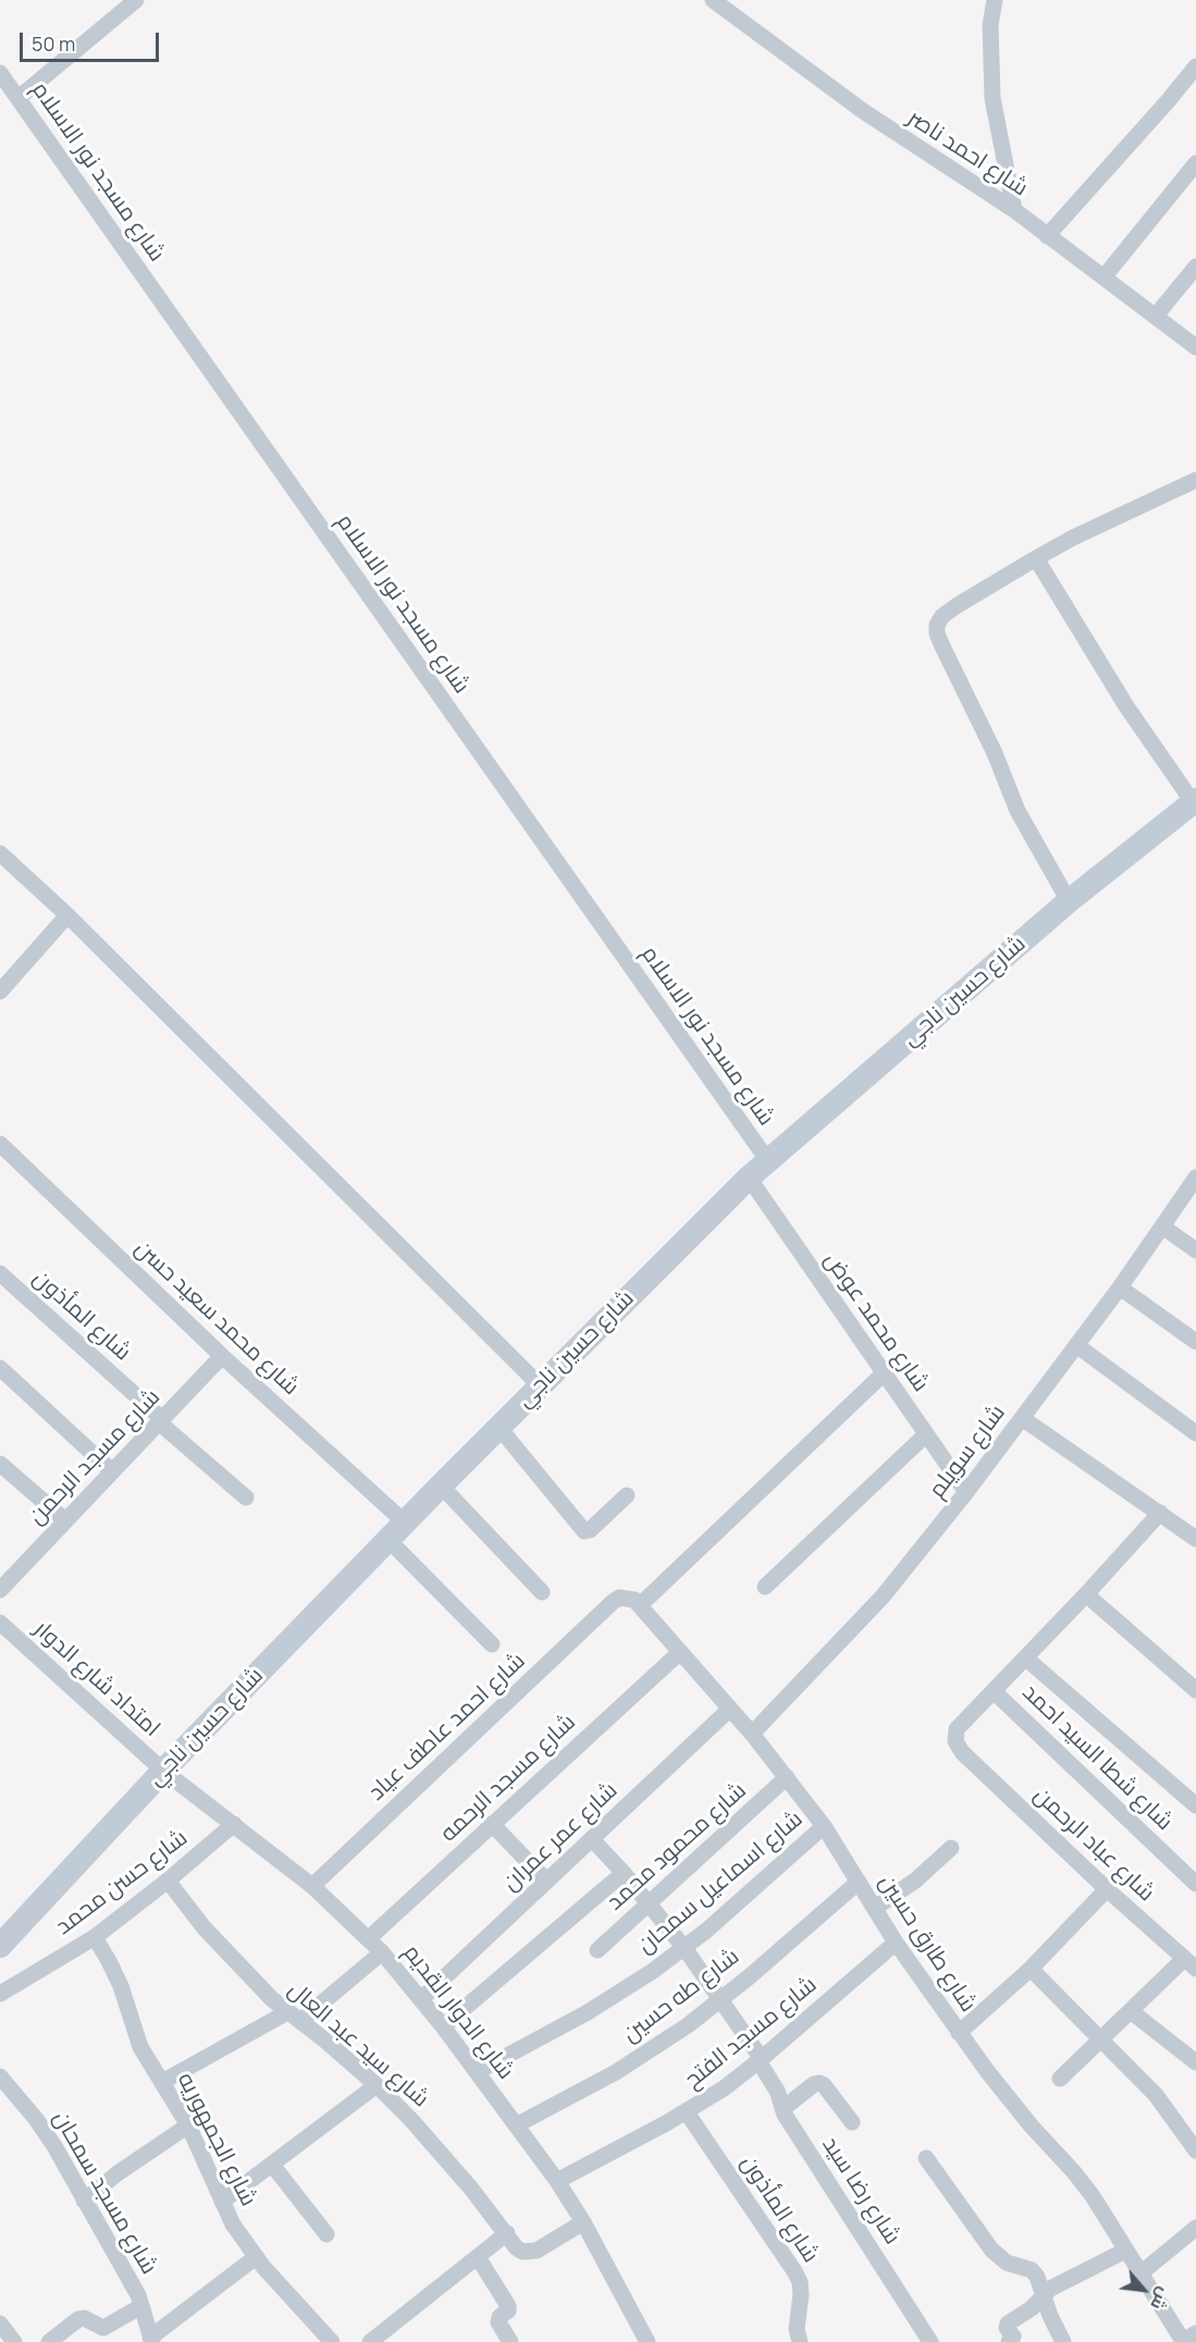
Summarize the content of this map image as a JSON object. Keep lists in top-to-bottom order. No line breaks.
{"streets":{"street":["شارع احمد ناصر","شارع مسجد نور الاسلام","شارع حسين ناجي","شارع المأذون","شارع محمد سعيد حسن","شارع محمد عوض","شارع سويلم","شارع مسجد الرحمن","امتداد شارع الدوار","شارع احمد عاطف عياد","شارع شطا السيد احمد","شارع مسجد الرحمه","شارع عمر عمران","شارع عباد الرحمن","شارع محمود محمد","شارع حسن محمد","شارع اسماعيل سمحان","شارع طارق حسين","شارع طه حسين","شارع الدوار القديم","شارع مسجد الفتح","شارع سيد عبد العال","شارع الجمهوريه","شارع رضا سيد","شارع مسجد سمحان"]},"crossings":[["شارع مسجد نور الاسلام","شارع حسين ناجي"],["شارع حسين ناجي","شارع محمد سعيد حسن"],["شارع حسين ناجي","شارع محمد عوض"],["شارع حسين ناجي","امتداد شارع الدوار"],["شارع حسين ناجي","شارع الدوار القديم"],["شارع المأذون","شارع مسجد الرحمن"],["شارع المأذون","شارع مسجد الفتح"],["شارع محمد سعيد حسن","شارع مسجد الرحمن"],["شارع محمد عوض","شارع سويلم"],["شارع سويلم","شارع طارق حسين"],["امتداد شارع الدوار","شارع الدوار القديم"],["شارع احمد عاطف عياد","شارع طارق حسين"],["شارع احمد عاطف عياد","شارع الدوار القديم"],["شارع شطا السيد احمد","شارع عباد الرحمن"],["شارع مسجد الرحمه","شارع طارق حسين"],["شارع مسجد الرحمه","شارع الدوار القديم"],["شارع عمر عمران","شارع طارق حسين"],["شارع عمر عمران","شارع الدوار القديم"],["شارع عمر عمران","شارع رضا سيد"],["شارع محمود محمد","شارع طارق حسين"],["شارع محمود محمد","شارع رضا سيد"],["شارع حسن محمد","شارع الدوار القديم"],["شارع حسن محمد","شارع سيد عبد العال"],["شارع حسن محمد","شارع الجمهوريه"],["شارع اسماعيل سمحان","شارع طارق حسين"],["شارع اسماعيل سمحان","شارع الدوار القديم"],["شارع اسماعيل سمحان","شارع رضا سيد"],["شارع طارق حسين","شارع طه حسين"],["شارع طارق حسين","شارع مسجد الفتح"],["شارع طه حسين","شارع الدوار القديم"],["شارع طه حسين","شارع رضا سيد"],["شارع الدوار القديم","شارع مسجد الفتح"],["شارع الدوار القديم","شارع سيد عبد العال"],["شارع مسجد الفتح","شارع رضا سيد"]],"scale_bar":"50 m","north":"bottom right"}
